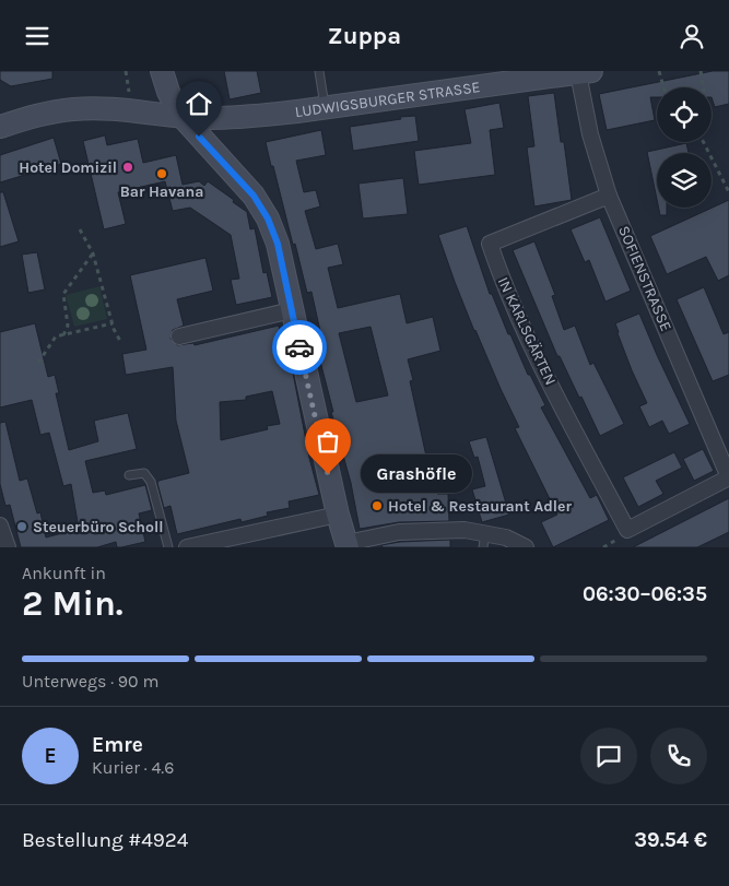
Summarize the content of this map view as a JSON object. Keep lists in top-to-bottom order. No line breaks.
{"streets":{"main road":["LUDWIGSBURGER STRASSE"],"street":["SOFIENSTRASSE","IN KARLSGÄRTEN"]},"crossings":[["LUDWIGSBURGER STRASSE","SOFIENSTRASSE"],["SOFIENSTRASSE","IN KARLSGÄRTEN"]],"places":["Hotel Domizil","Bar Havana","Grashöfle","Hotel & Restaurant Adler","Steuerbüro Scholl"],"page":{"header":"Zuppa","bubble":"Grashöfle","heading":["2 Min.","Ankunft in","06:30–06:35"],"panel":["Emre","Kurier · 4.6","Bestellung #4924","39.54 €"],"bar":"Unterwegs · 90 m","round":"E"}}
